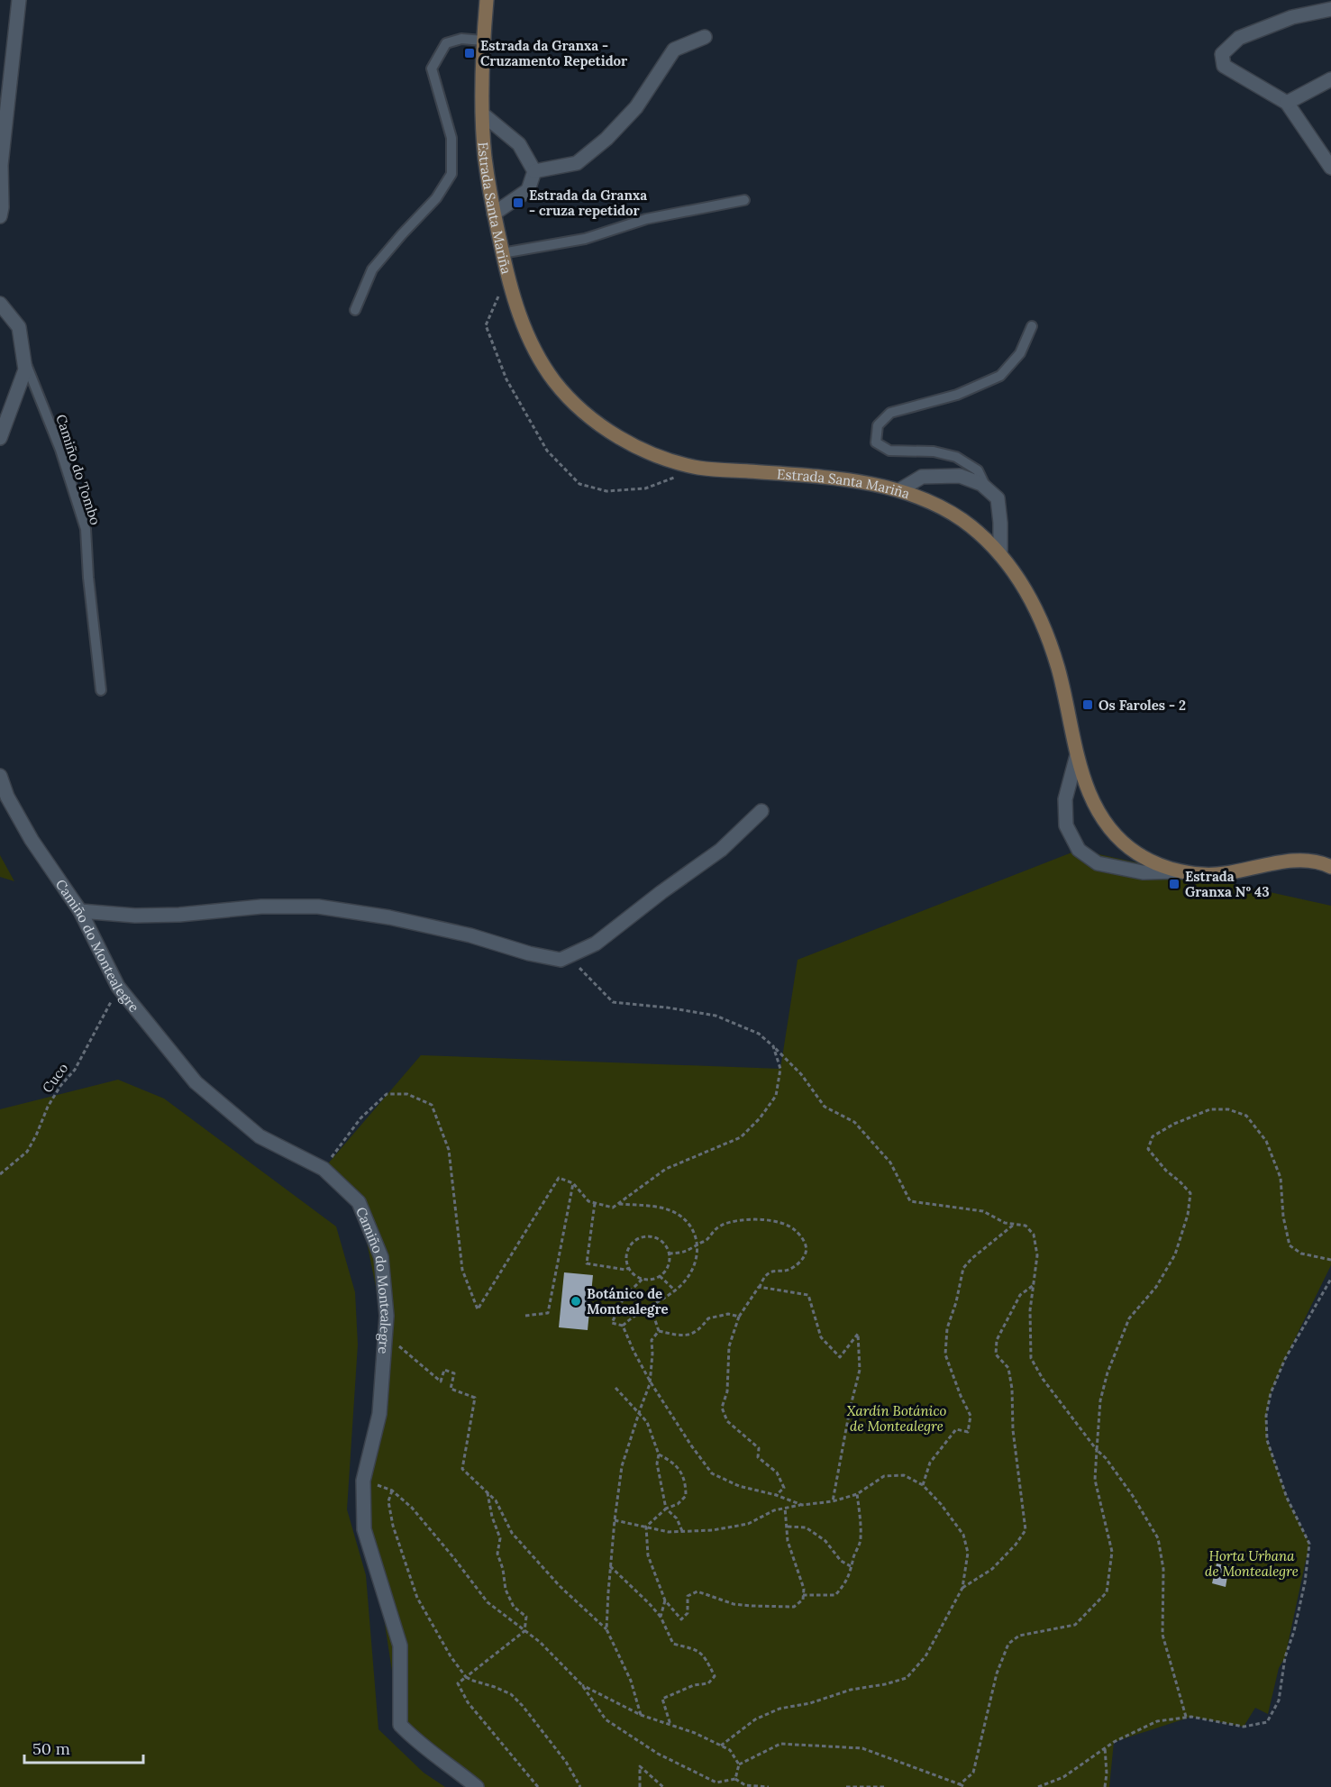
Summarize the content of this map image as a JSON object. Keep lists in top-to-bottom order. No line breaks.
{"streets":{"main road":["Estrada Santa Mariña"],"street":["Camiño do Montealegre"],"lane":["Camiño do Tombo"],"path":["Cuco"]},"crossings":[["Camiño do Montealegre","Cuco"]],"parks":["Xardín Botánico de Montealegre","Horta Urbana de Montealegre"],"places":{"transit":["Estrada da Granxa - Cruzamento Repetidor","Estrada da Granxa - cruza repetidor","Os Faroles - 2","Estrada Granxa Nº 43"],"other":["Botánico de Montealegre"]},"scale_bar":"50 m"}
